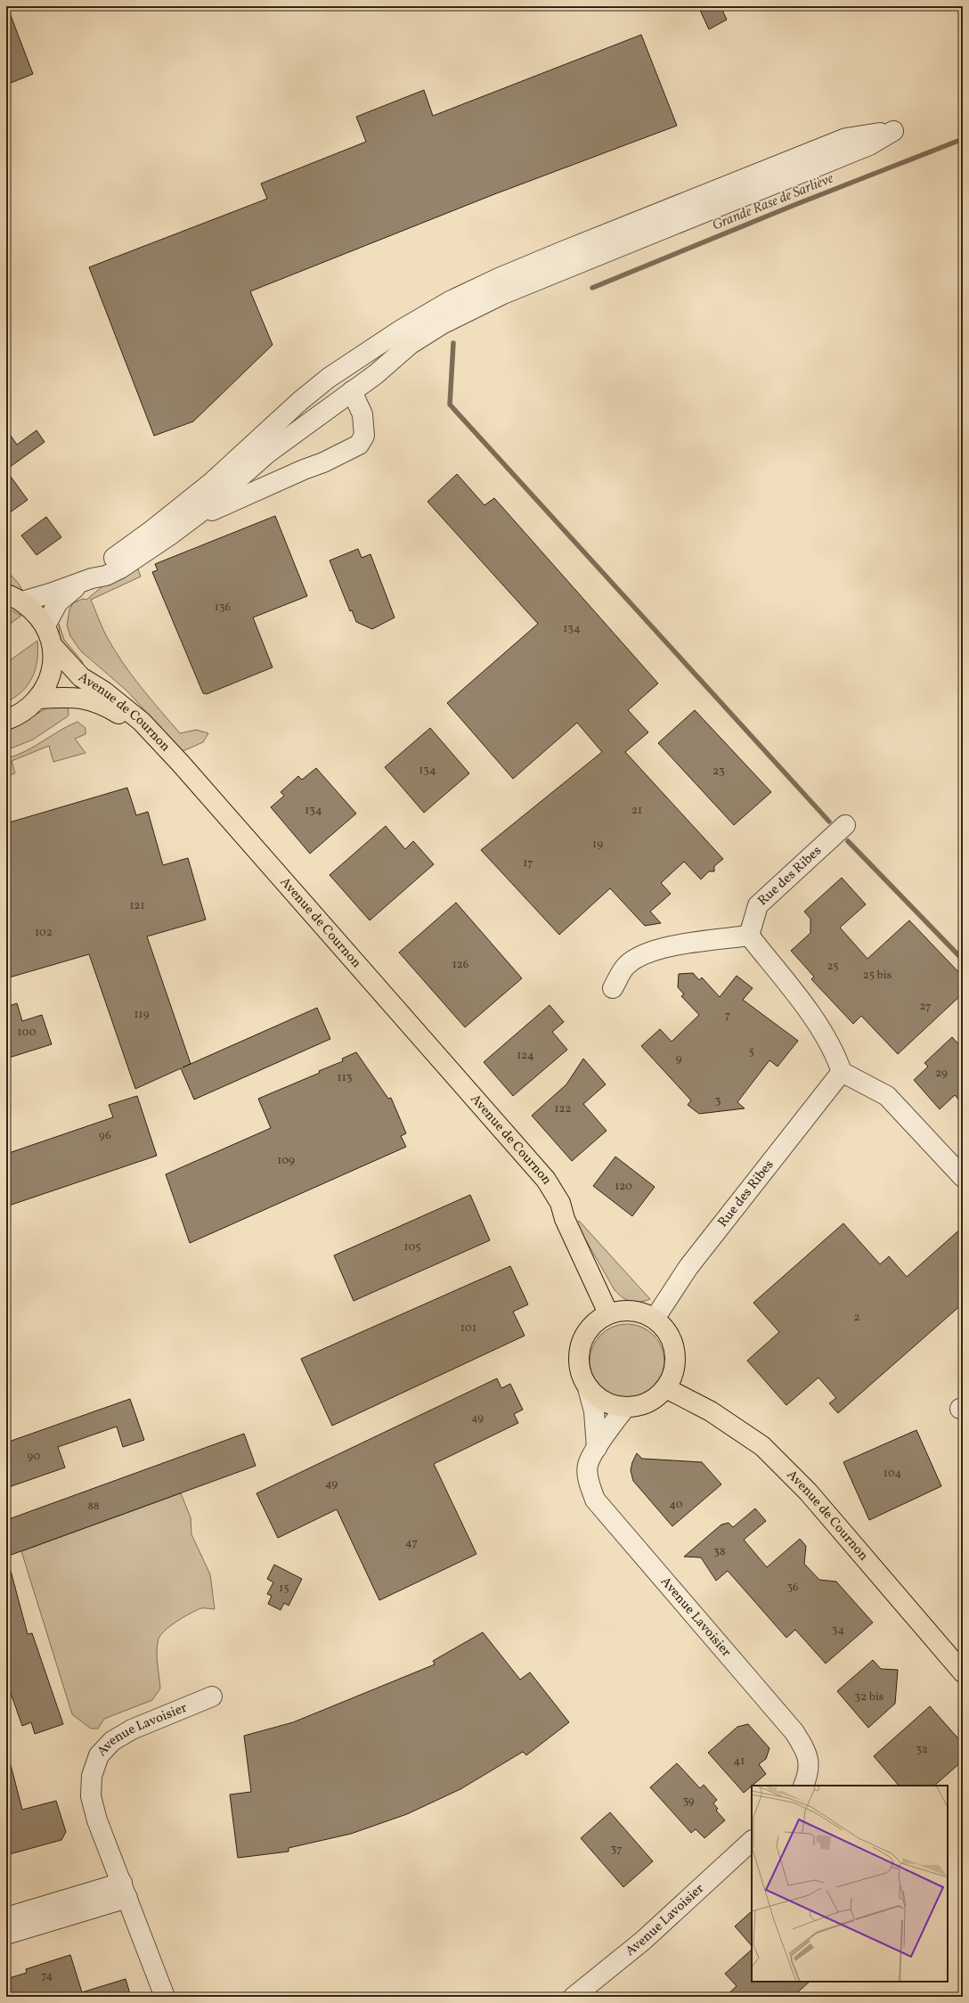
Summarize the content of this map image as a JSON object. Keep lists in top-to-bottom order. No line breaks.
{"streets":{"main road":["Avenue de Cournon"],"street":["Rue des Ribes","Avenue Lavoisier"]},"crossings":[["Avenue de Cournon","Rue des Ribes"],["Avenue de Cournon","Avenue Lavoisier"],["Rue des Ribes","Avenue Lavoisier"]],"water":["Grande Rase de Sarliève"],"house_numbers":["136","134","134","23","134","21","19","17","121","102","126","25","25 bis","27","119","7","100","5","124","9","29","113","3","122","96","109","120","105","2","101","49","90","104","49","40","88","47","38","36","15","34","32 bis","32","41","39","37","74"]}
